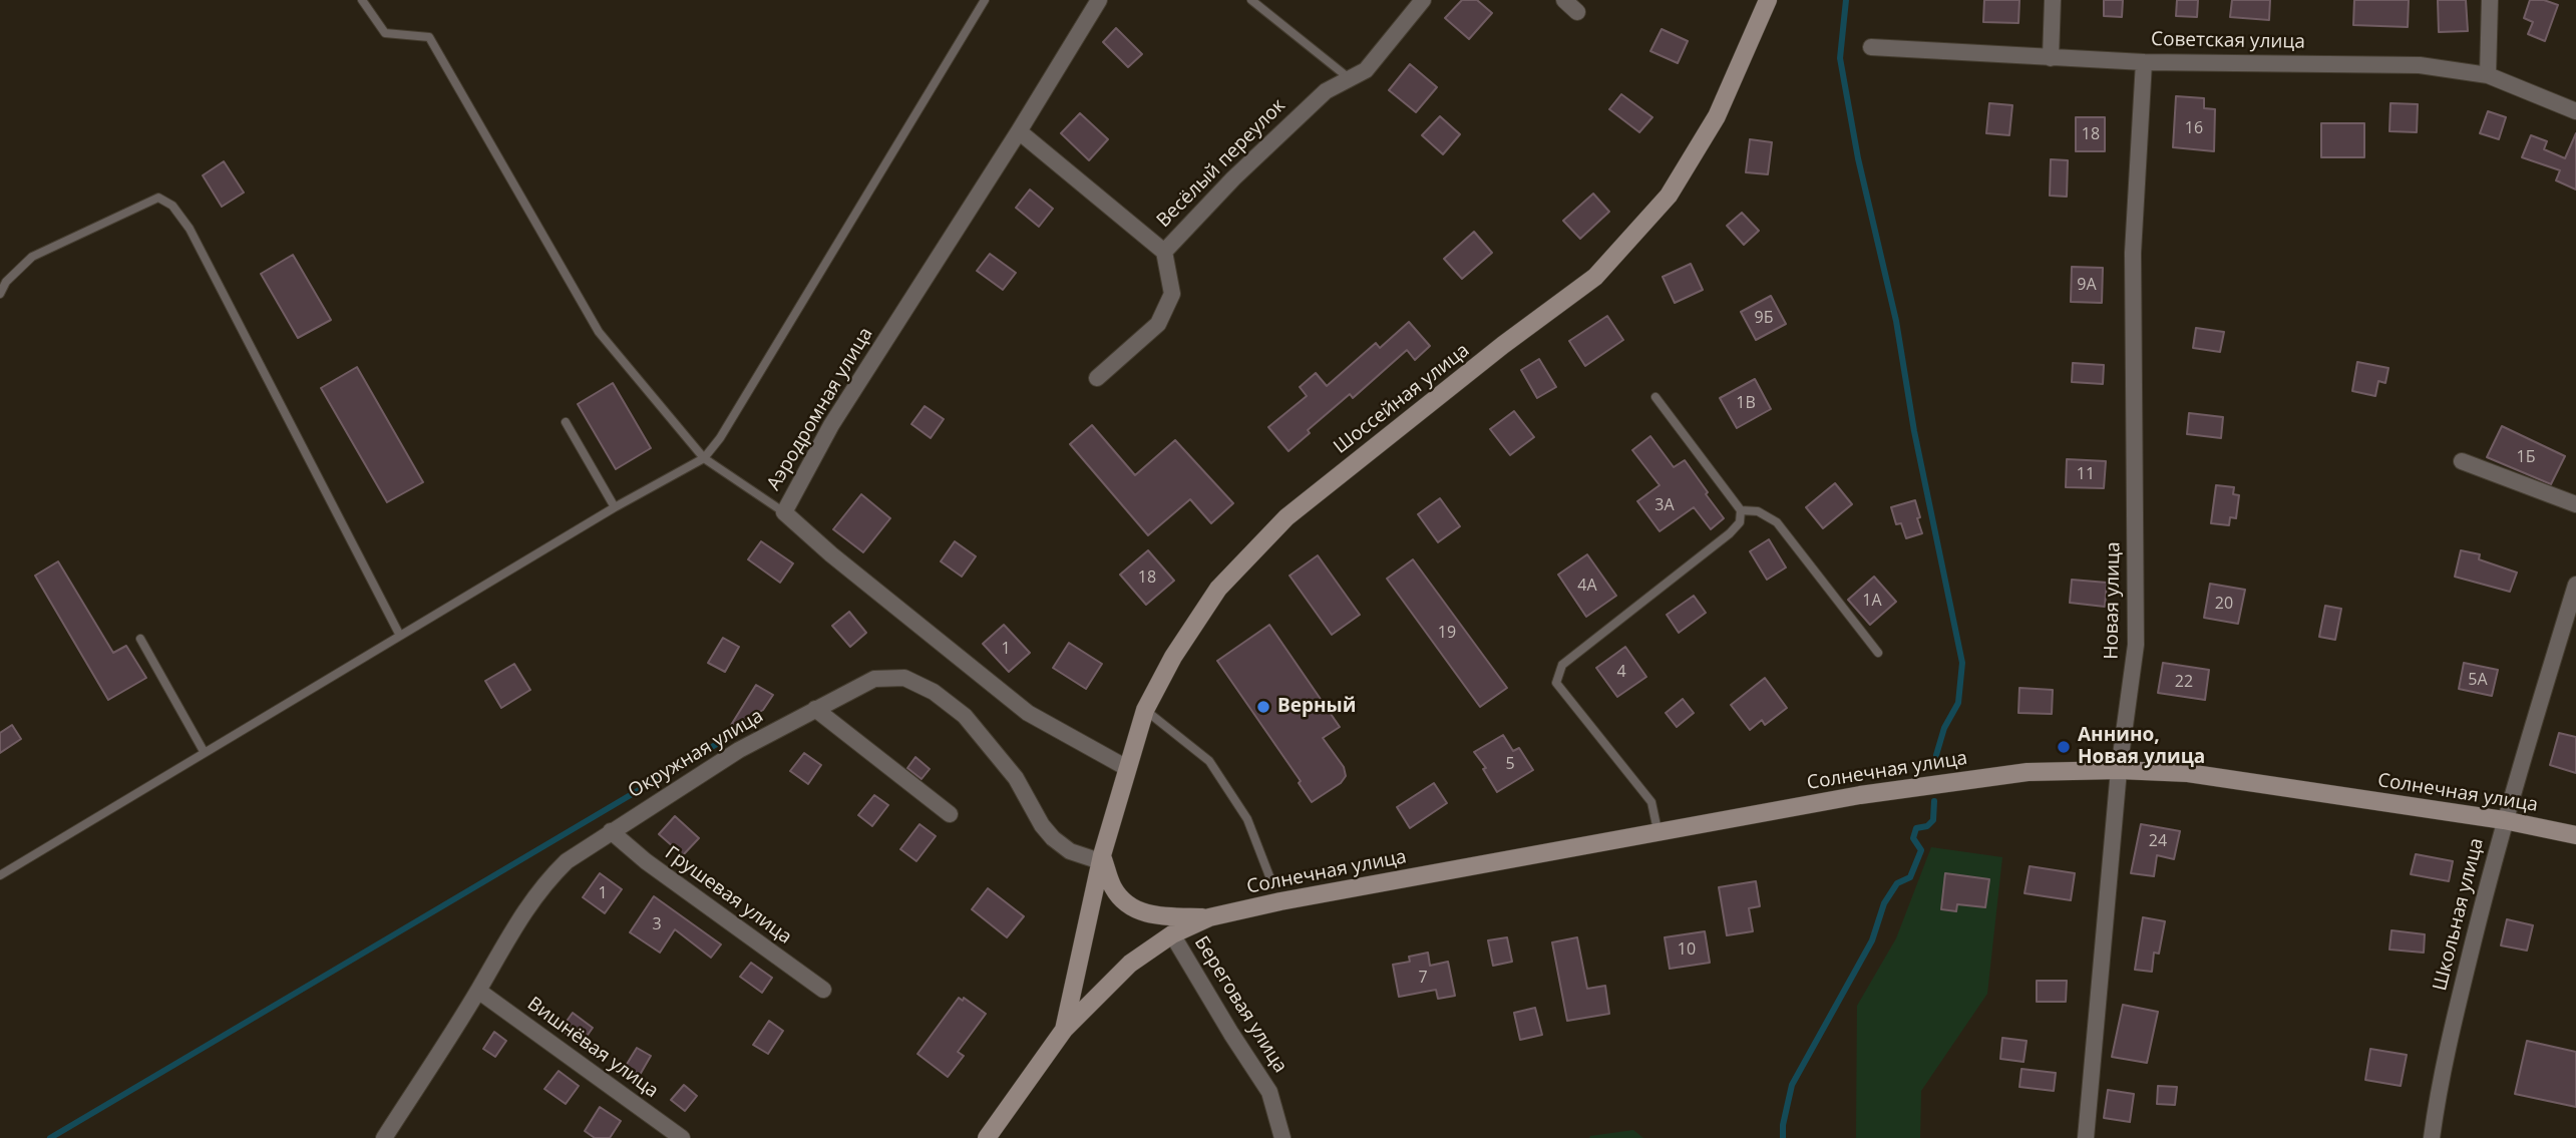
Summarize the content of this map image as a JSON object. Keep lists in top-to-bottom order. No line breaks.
{"streets":{"main road":["Шоссейная улица","Солнечная улица"],"street":["Советская улица","Весёлый переулок","Аэродромная улица","Новая улица","Окружная улица","Грушевая улица","Школьная улица","Береговая улица","Вишнёвая улица"]},"crossings":[["Советская улица","Новая улица"],["Шоссейная улица","Аэродромная улица"],["Шоссейная улица","Окружная улица"],["Новая улица","Солнечная улица"],["Окружная улица","Грушевая улица"],["Окружная улица","Вишнёвая улица"],["Солнечная улица","Школьная улица"]],"places":["Верный","Аннино, Новая улица"],"house_numbers":["16","18","9А","9Б","1В","1Б","11","3А","18","4А","1А","20","19","1","4","5А","22","5","24","1","3","10","7"]}
